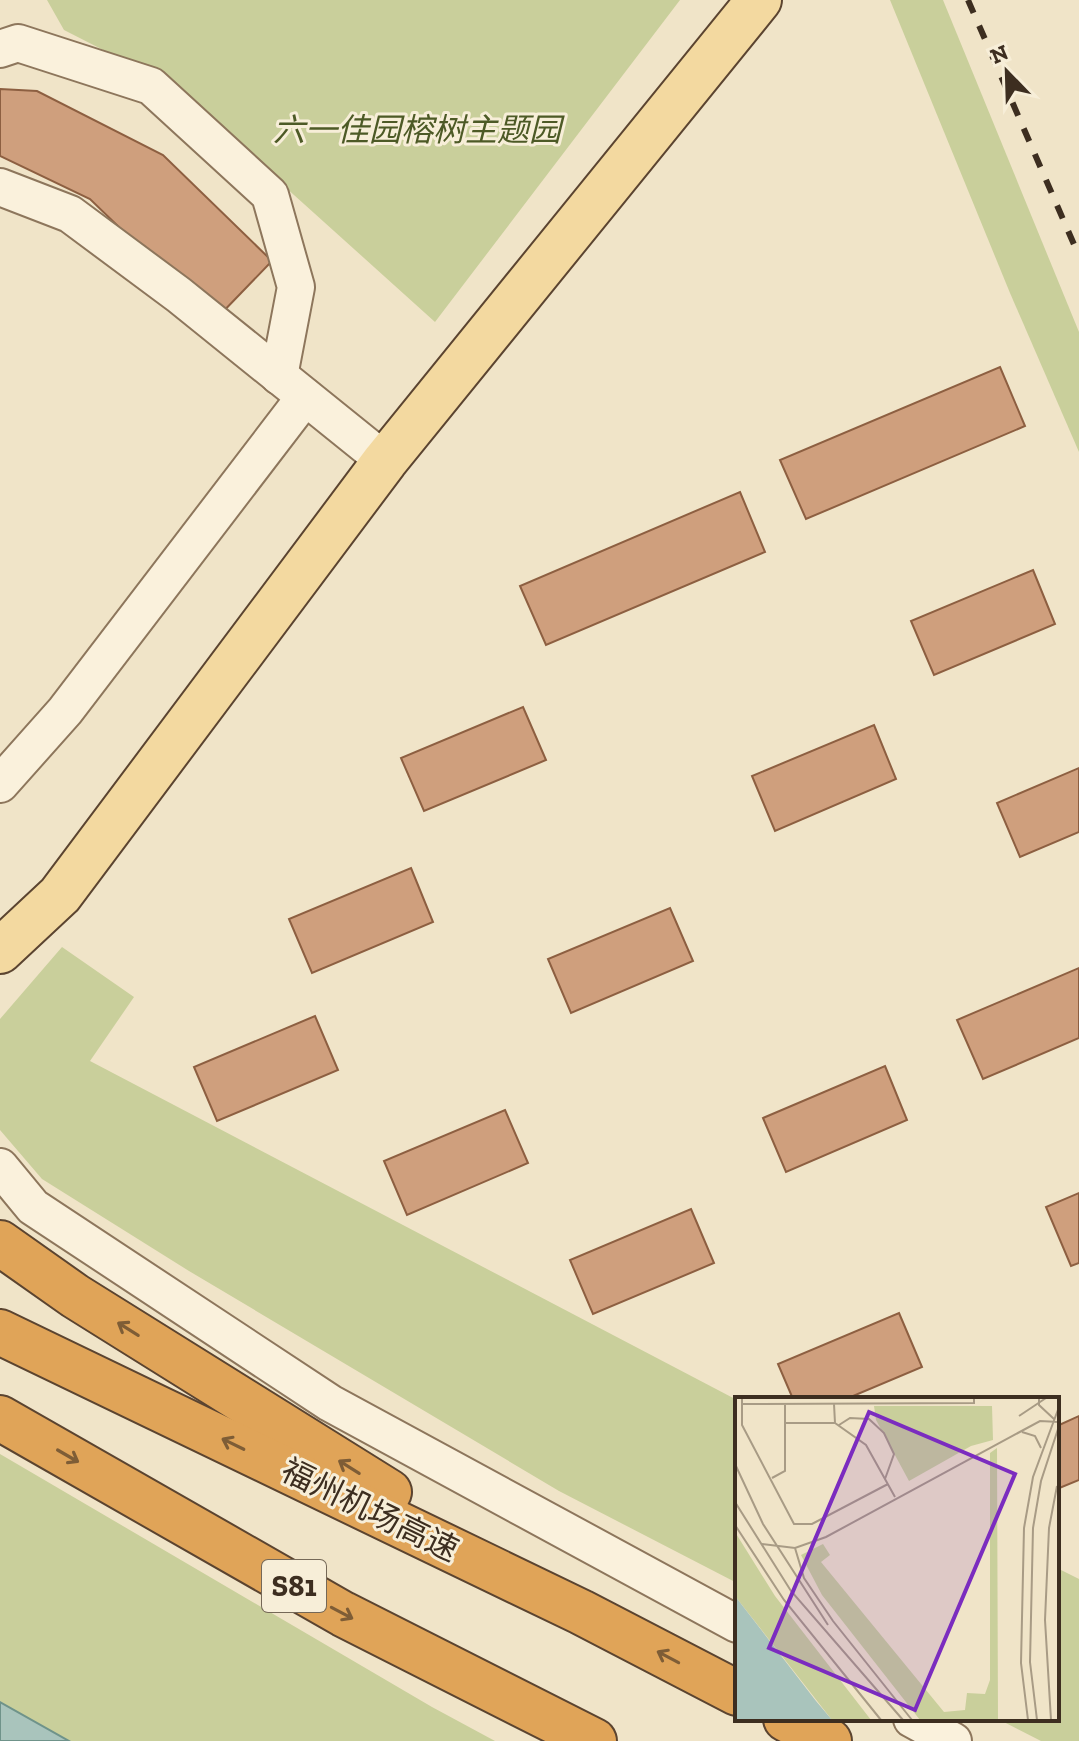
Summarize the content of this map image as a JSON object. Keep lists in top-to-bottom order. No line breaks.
{"streets":{"highway":["福州机场高速","S81"]},"parks":["六一佳园榕树主题园"],"north":"top left"}
